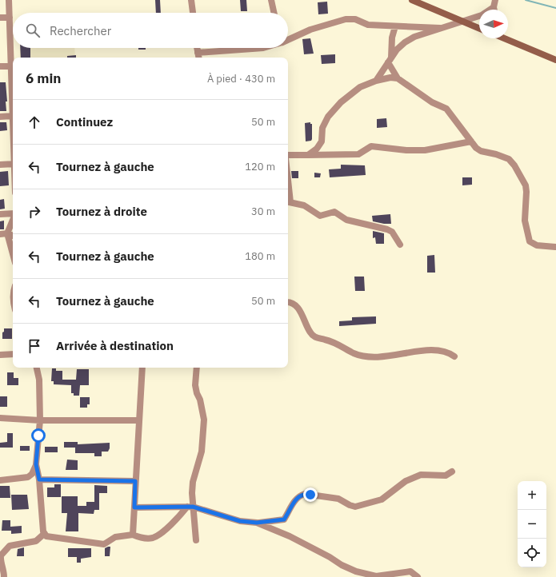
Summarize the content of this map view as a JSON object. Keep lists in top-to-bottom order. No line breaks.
{"north":"right","page":{"search":"Rechercher","heading":["6 min","À pied · 430 m"],"list":[["Continuez","50 m"],["Tournez à gauche","120 m"],["Tournez à droite","30 m"],["Tournez à gauche","180 m"],["Tournez à gauche","50 m"],"Arrivée à destination"],"map_buttons":["+","−"]}}
